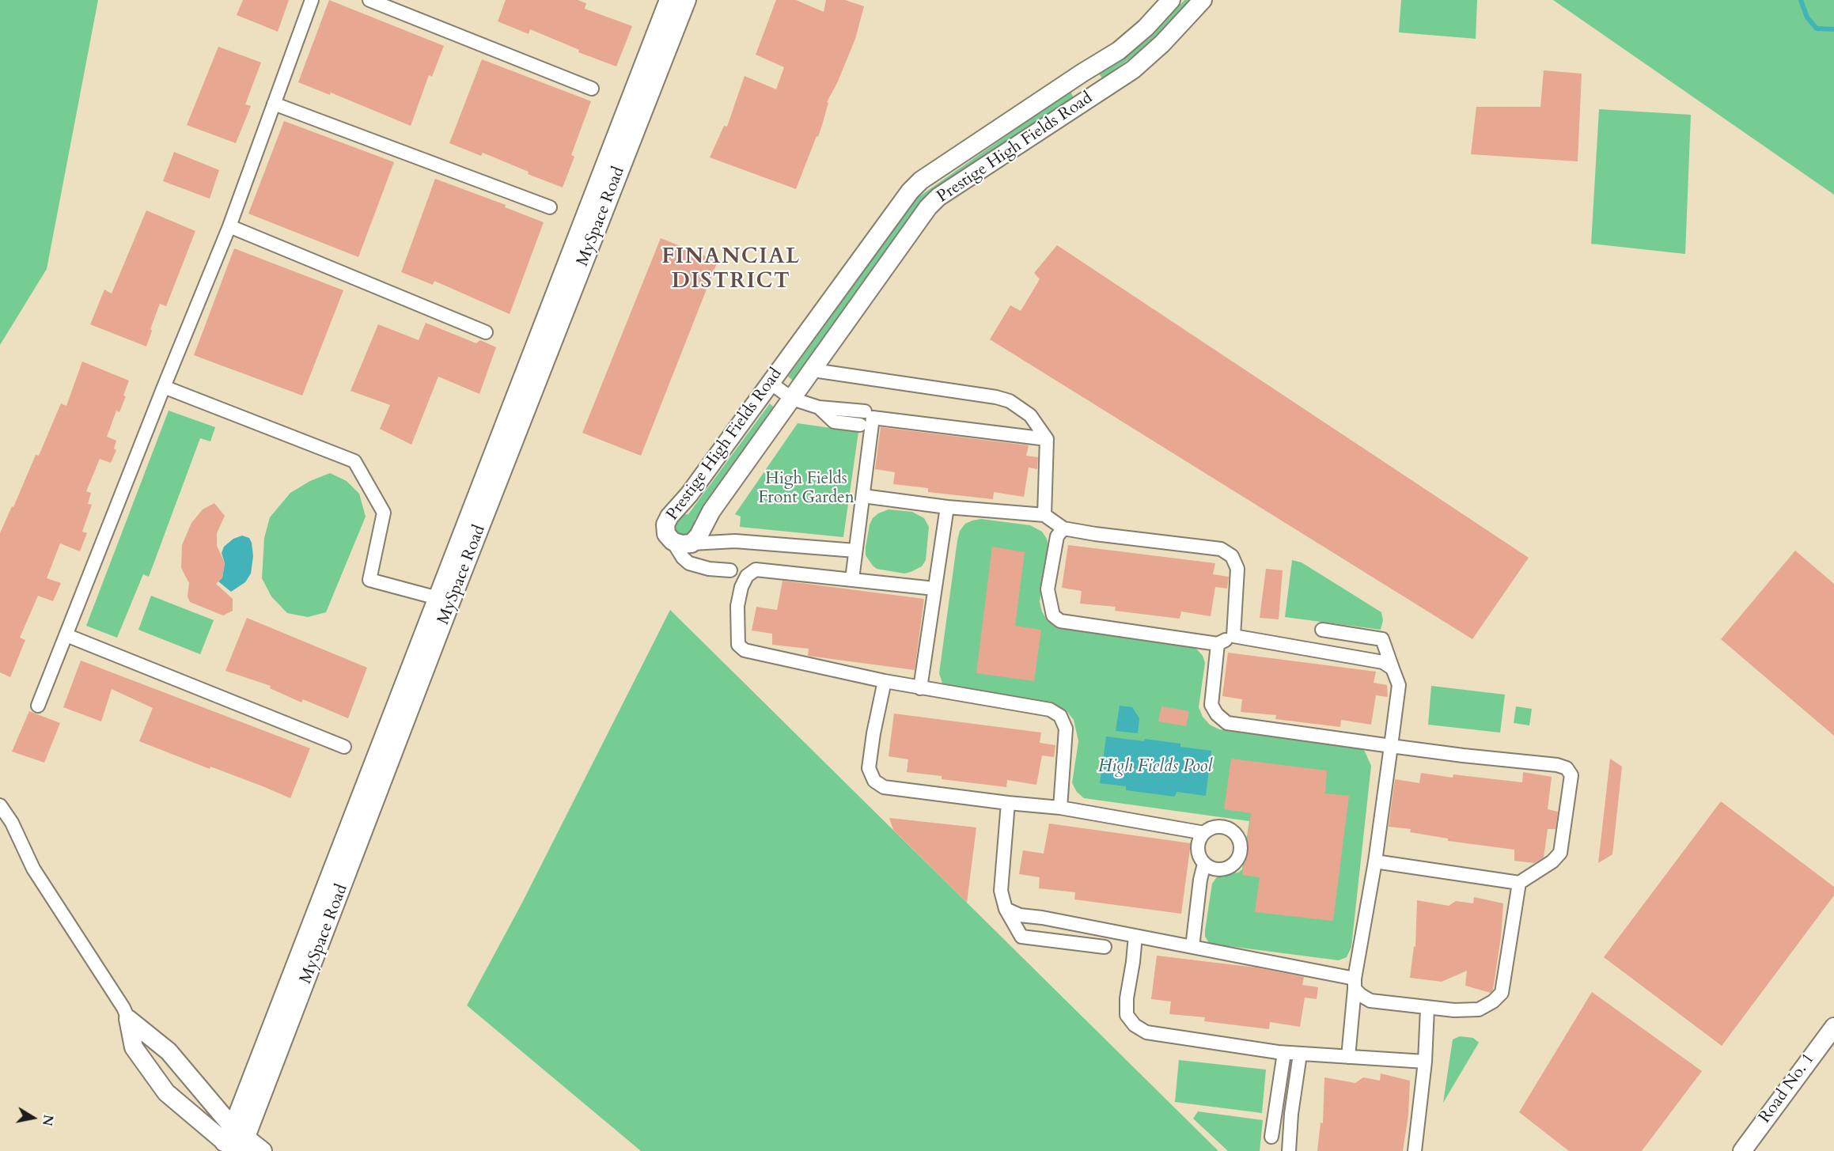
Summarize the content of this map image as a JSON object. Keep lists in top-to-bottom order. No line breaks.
{"streets":{"street":["Prestige High Fields Road","MySpace Road","Road No. 1"]},"districts":["FINANCIAL DISTRICT"],"water":["High Fields Pool"],"parks":["High Fields Front Garden"],"north":"right"}
